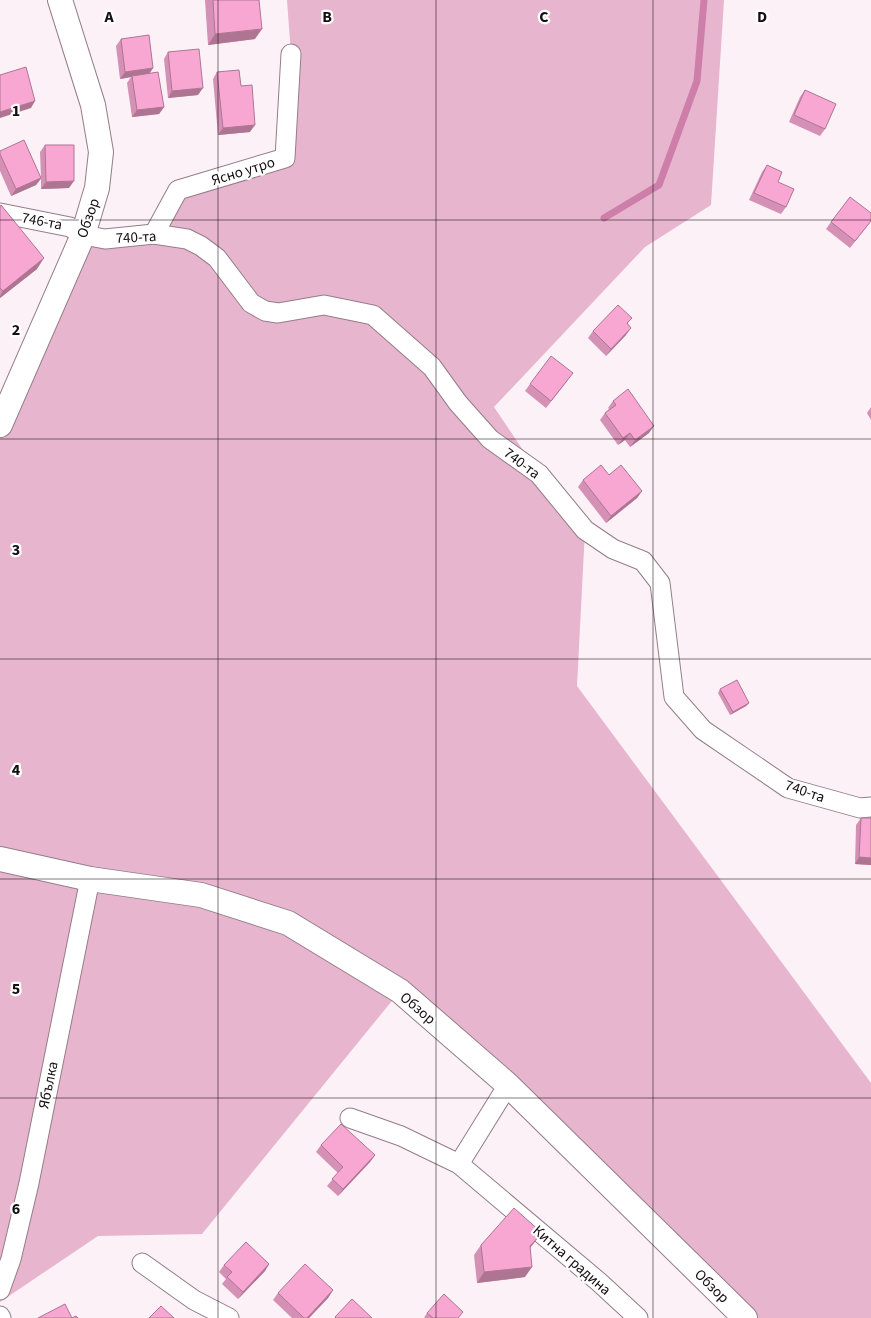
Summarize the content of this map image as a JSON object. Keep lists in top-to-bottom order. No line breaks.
{"streets":{"street":["Ясно утро","Обзор","746-та","740-та","Ябълка","Китна градина"]},"crossings":[["Ясно утро","740-та"],["Обзор","746-та"],["Обзор","740-та"],["Обзор","Ябълка"],["746-та","740-та"]],"grid":{"columns":["A","B","C","D"],"rows":["1","2","3","4","5","6"]}}
